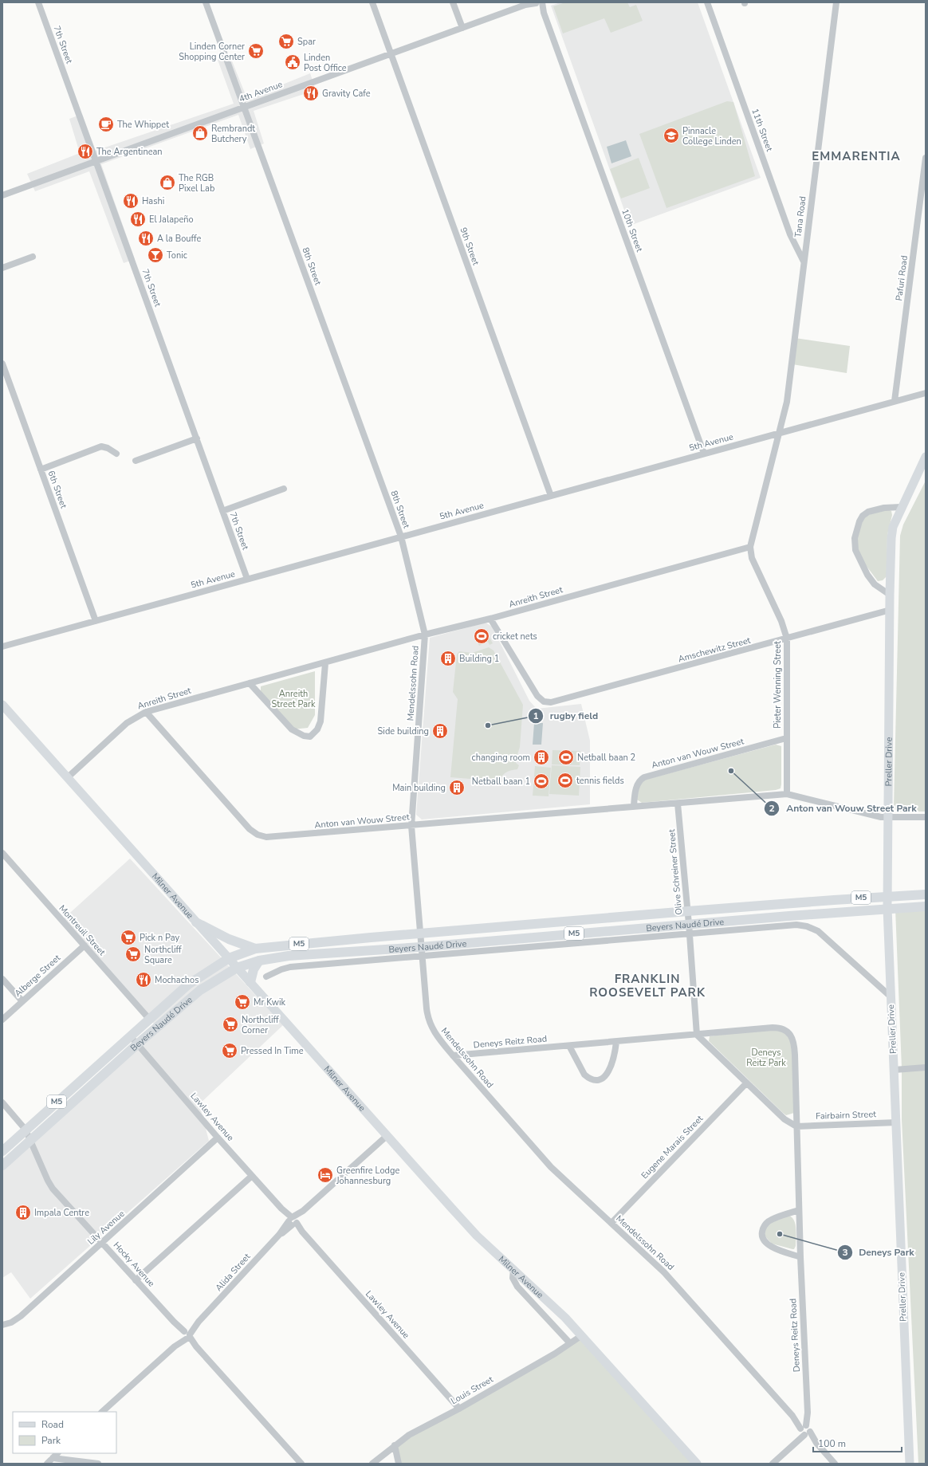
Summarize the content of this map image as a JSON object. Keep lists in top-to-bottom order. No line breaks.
{"streets":{"main road":["Preller Drive","Milner Avenue","M5","Beyers Naudé Drive"],"street":["7th Street","4th Avenue","11th Street","Tana Road","10th Street","9th Street","8th Street","Pafuri Road","5th Avenue","6th Street","Anreith Street","Amschewitz Street","Mendelssohn Road","Pieter Wenning Street","Anton van Wouw Street","Olive Schreiner Street","Montreuil Street","Alberge Street","Deneys Reitz Road","Fairbairn Street","Lawley Avenue","Eugene Marais Street","Lily Avenue","Hocky Avenue","Alida Street","Louis Street"]},"crossings":[["7th Street","4th Avenue"],["7th Street","5th Avenue"],["4th Avenue","10th Street"],["4th Avenue","9th Street"],["4th Avenue","8th Street"],["11th Street","Tana Road"],["Tana Road","5th Avenue"],["Tana Road","Pieter Wenning Street"],["10th Street","5th Avenue"],["9th Street","5th Avenue"],["8th Street","5th Avenue"],["8th Street","Mendelssohn Road"],["Pafuri Road","5th Avenue"],["5th Avenue","6th Street"],["5th Avenue","Mendelssohn Road"],["5th Avenue","Pieter Wenning Street"],["Anreith Street","Amschewitz Street"],["Anreith Street","Mendelssohn Road"],["Anreith Street","Pieter Wenning Street"],["Anreith Street","Anton van Wouw Street"],["Anreith Street","Milner Avenue"],["Amschewitz Street","Pieter Wenning Street"],["Amschewitz Street","Preller Drive"],["Mendelssohn Road","Anton van Wouw Street"],["Mendelssohn Road","Beyers Naudé Drive"],["Mendelssohn Road","Deneys Reitz Road"],["Mendelssohn Road","Eugene Marais Street"],["Pieter Wenning Street","Anton van Wouw Street"],["Anton van Wouw Street","Preller Drive"],["Anton van Wouw Street","Olive Schreiner Street"],["Preller Drive","Beyers Naudé Drive"],["Preller Drive","Fairbairn Street"],["Olive Schreiner Street","Beyers Naudé Drive"],["Olive Schreiner Street","Deneys Reitz Road"],["Milner Avenue","Beyers Naudé Drive"],["Milner Avenue","Alida Street"],["Milner Avenue","Louis Street"],["Beyers Naudé Drive","Montreuil Street"],["Beyers Naudé Drive","Lawley Avenue"],["Beyers Naudé Drive","Hocky Avenue"],["Montreuil Street","Alberge Street"],["Deneys Reitz Road","Fairbairn Street"],["Lawley Avenue","Lily Avenue"],["Lawley Avenue","Alida Street"],["Lawley Avenue","Louis Street"],["Lily Avenue","Hocky Avenue"],["Hocky Avenue","Alida Street"]],"districts":["EMMARENTIA","FRANKLIN ROOSEVELT PARK"],"parks":["Anreith Street Park","Deneys Reitz Park"],"places":{"supermarket":["Spar","Linden Corner Shopping Center","Pick n Pay","Northcliff Square","Mr Kwik","Northcliff Corner","Pressed In Time"],"public building":["Linden Post Office"],"restaurant":["Gravity Cafe","The Argentinean","Hashi","El Jalapeño","A la Bouffe","Mochachos"],"cafe":["The Whippet"],"shop":["Rembrandt Butchery","The RGB Pixel Lab"],"school or university":["Pinnacle College Linden"],"bar":["Tonic"],"sports":["cricket nets","Netball baan 2","tennis fields","Netball baan 1"],"building":["Building 1","Side building","changing room","Main building","Impala Centre"],"other":["rugby field","Anton van Wouw Street Park","Deneys Park"],"hotel":["Greenfire Lodge Johannesburg"]},"legend":["Road","Park"],"scale_bar":"100 m"}
